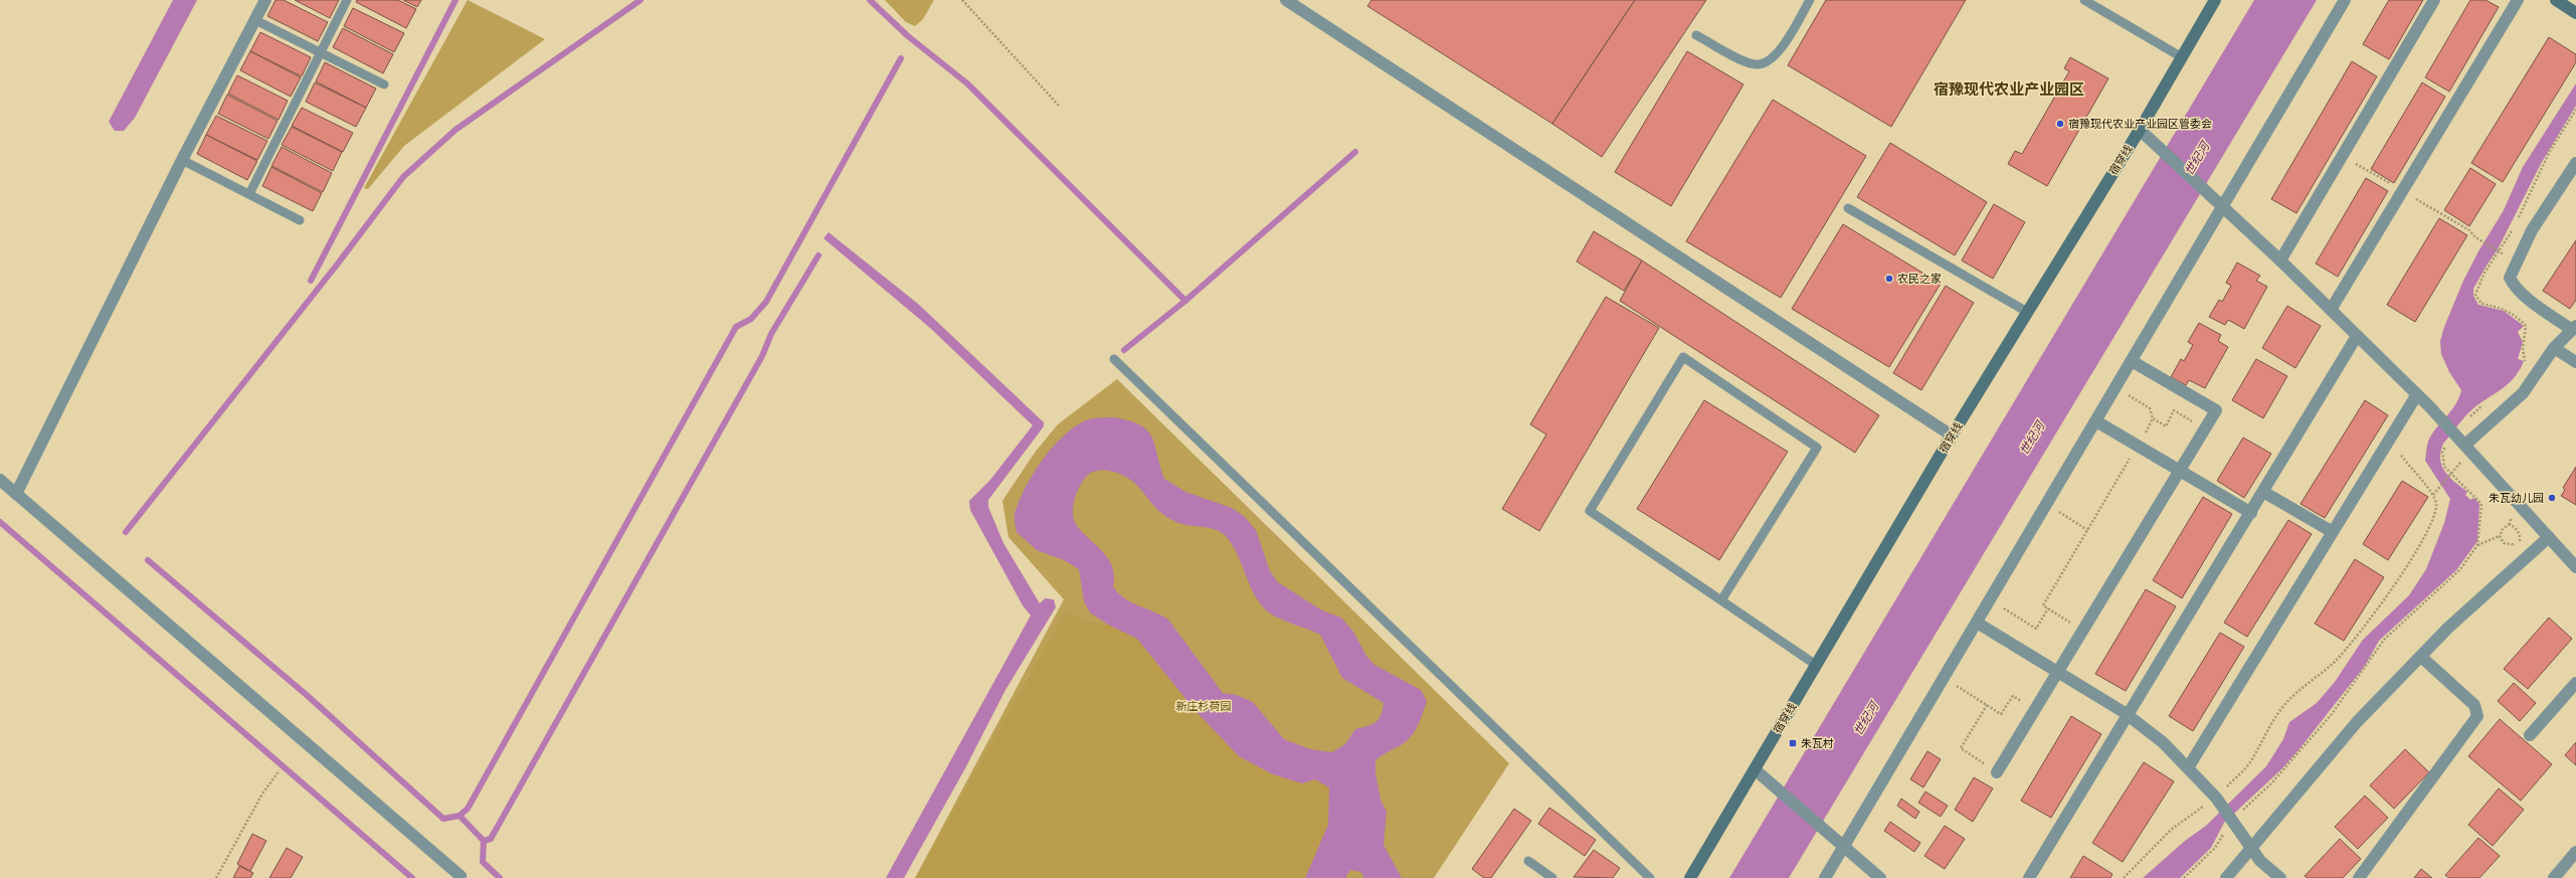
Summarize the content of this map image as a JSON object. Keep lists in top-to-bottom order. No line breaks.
{"streets":{"main road":["宿穿线"]},"districts":["宿豫现代农业产业园区"],"water":["世纪河"],"parks":["新庄杉荷园"],"places":{"other":["宿豫现代农业产业园区管委会","农民之家","朱瓦幼儿园"],"transit":["朱瓦村"]}}
